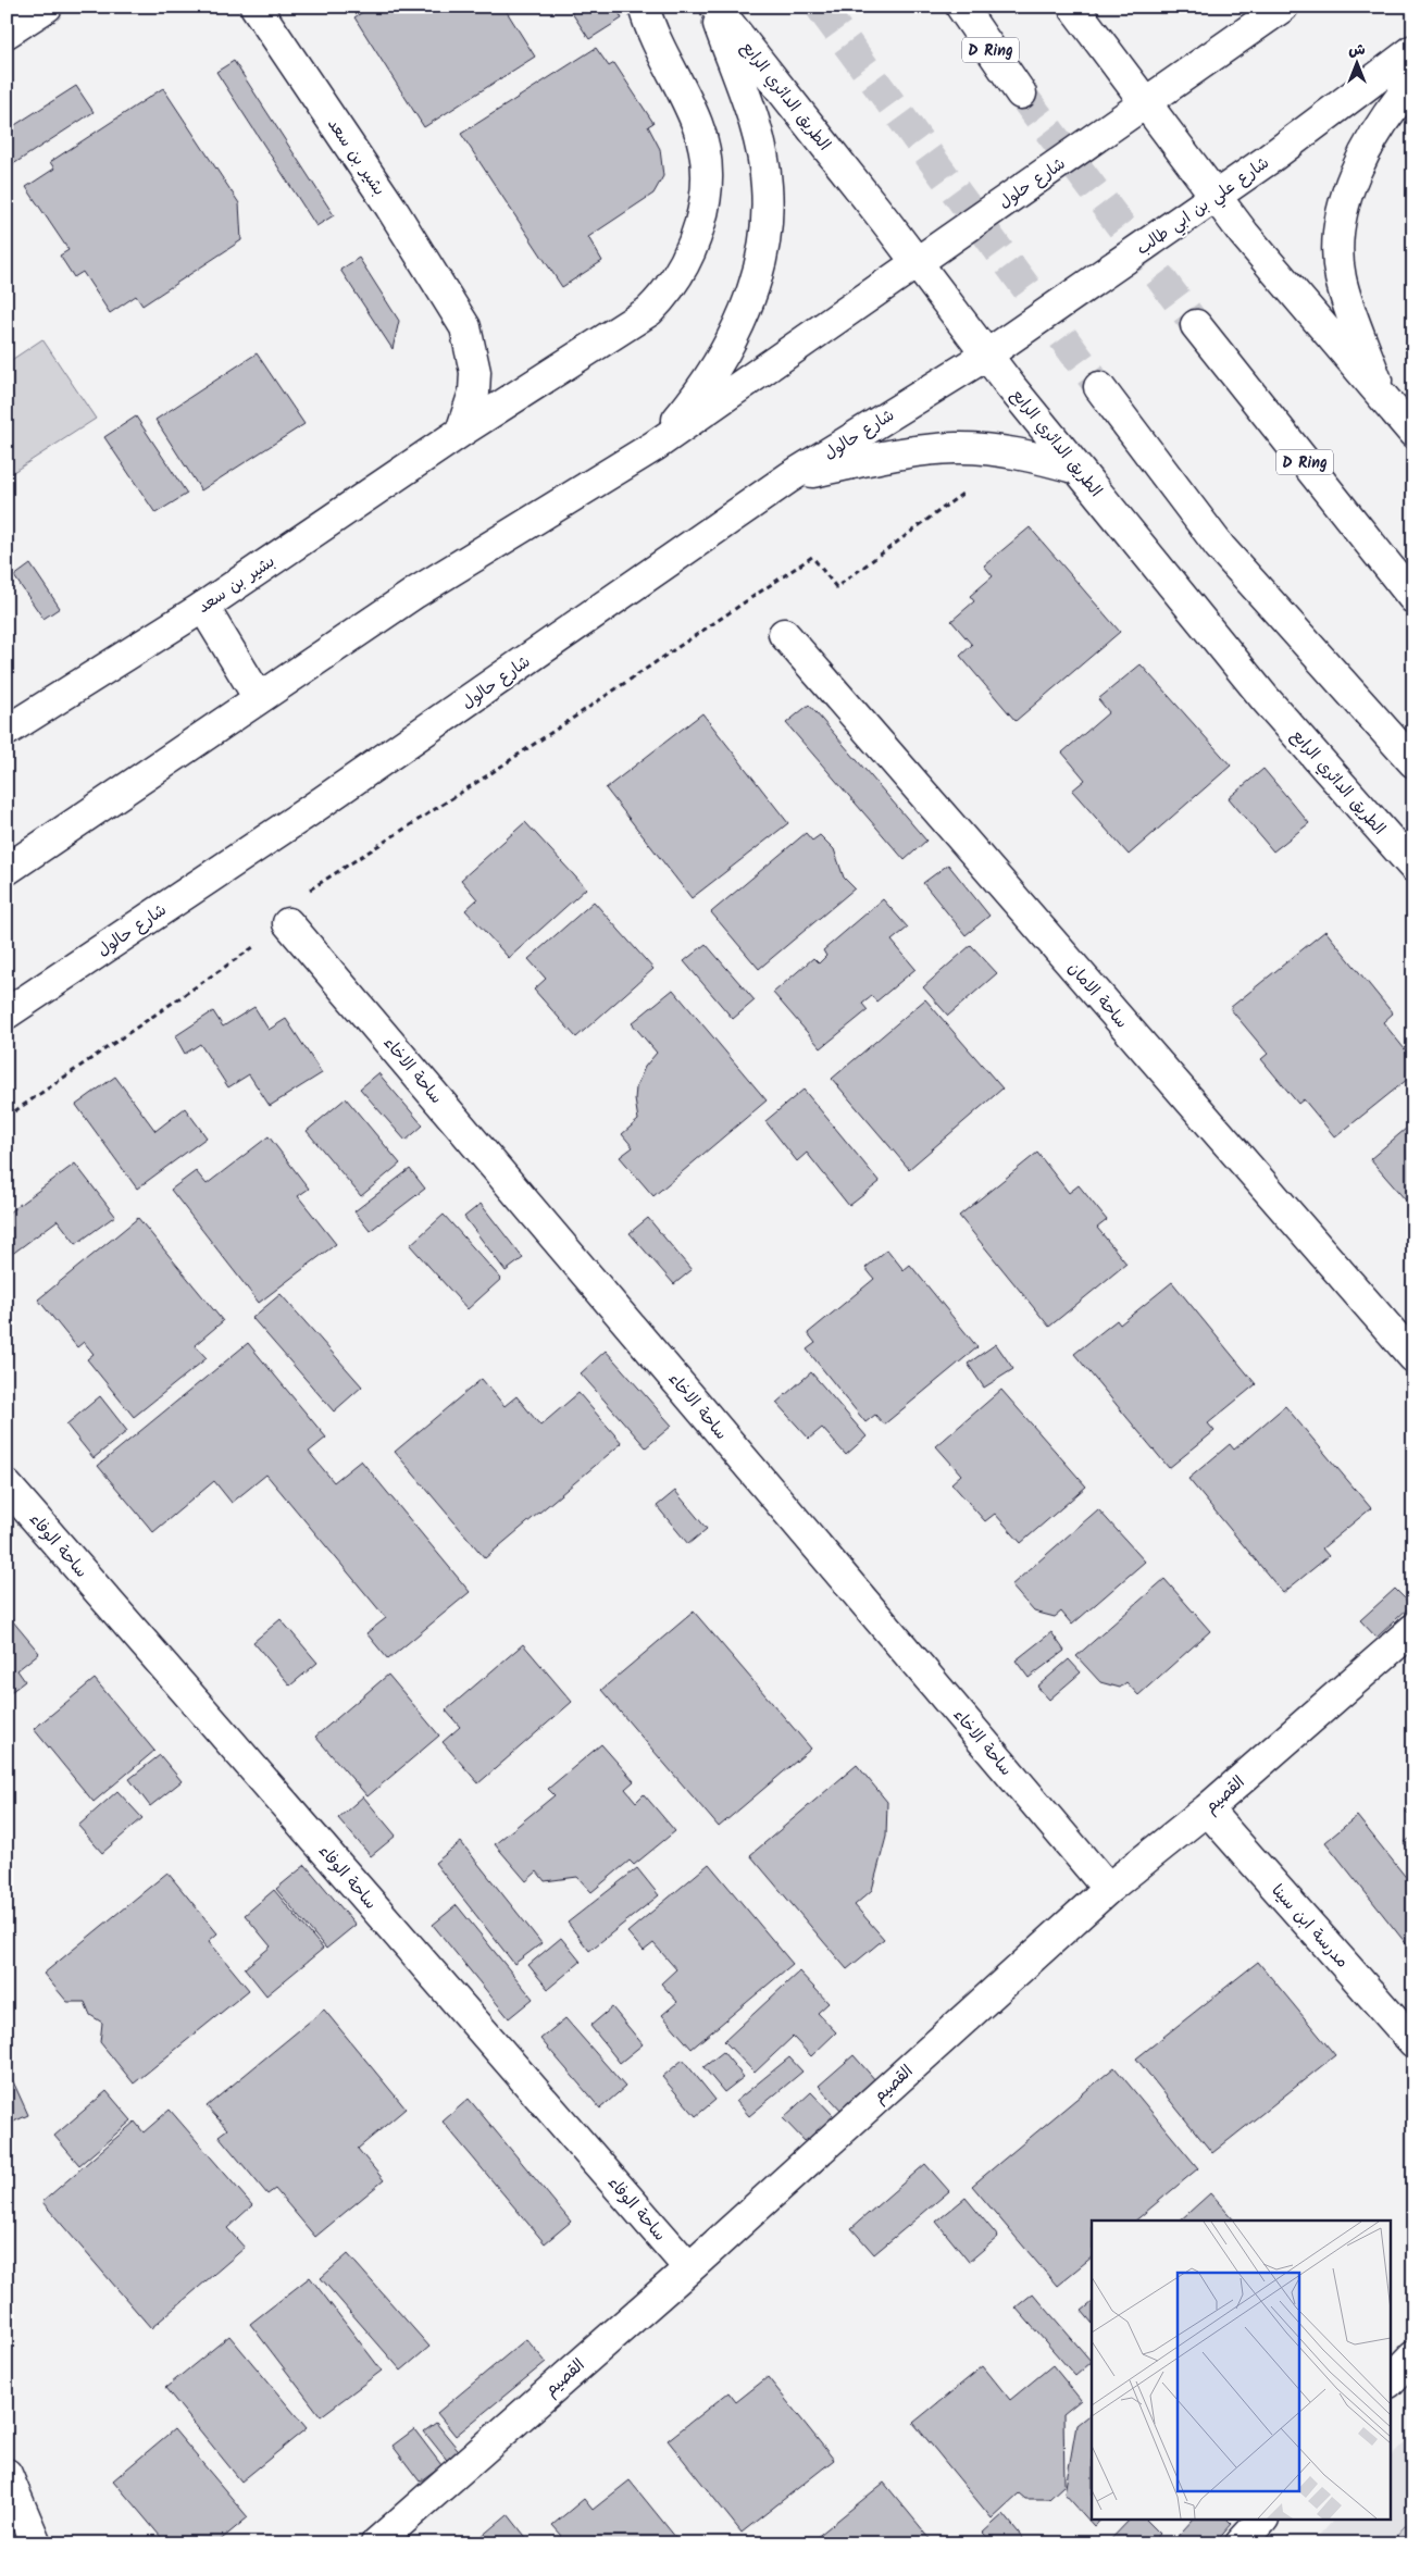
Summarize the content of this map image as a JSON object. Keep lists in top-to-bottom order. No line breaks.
{"streets":{"main road":["D Ring","الطريق الدائري الرابع","بشير بن سعد","شارع حلول","شارع علي بن ابي طالب","شارع حالول","ساحة الامان","ساحة الاخاء","ساحة الوفاء","القصيم","مدرسة ابن سينا"]},"crossings":[["الطريق الدائري الرابع","شارع حلول"],["الطريق الدائري الرابع","شارع علي بن ابي طالب"],["الطريق الدائري الرابع","شارع حالول"],["شارع علي بن ابي طالب","شارع حالول"],["ساحة الاخاء","القصيم"],["ساحة الوفاء","القصيم"],["القصيم","مدرسة ابن سينا"]],"north":"top"}
